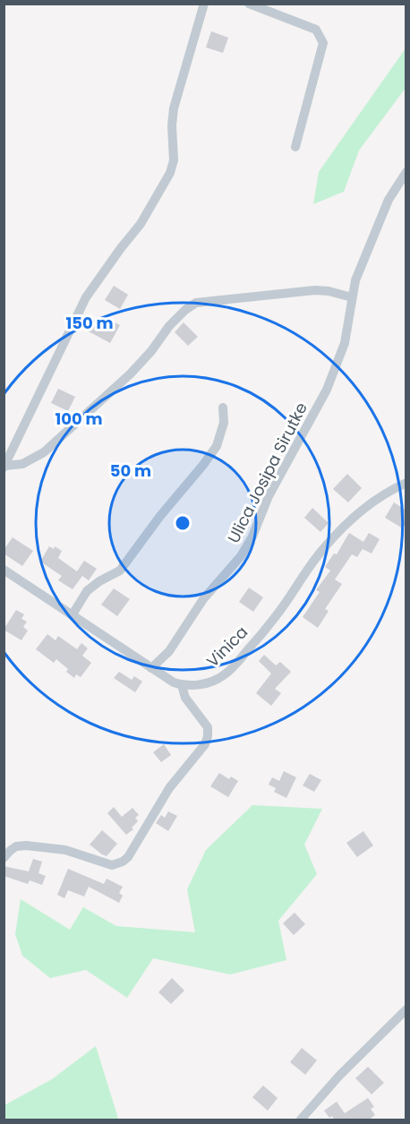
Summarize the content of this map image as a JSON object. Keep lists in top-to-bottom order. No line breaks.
{"streets":{"street":["Ulica Josipa Sirutke","Vinica"]},"rings":["150 m","100 m","50 m"]}
